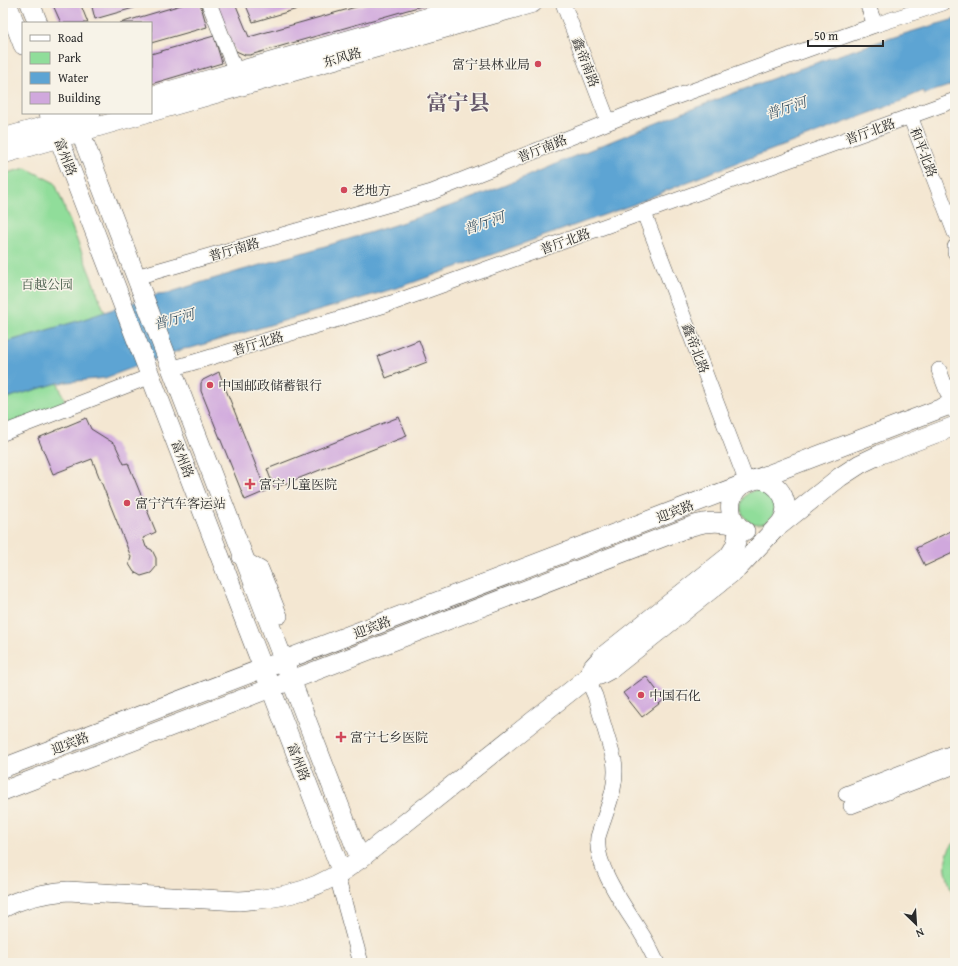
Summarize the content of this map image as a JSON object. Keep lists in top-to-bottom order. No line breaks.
{"streets":{"main road":["东风路","富州路","迎宾路"],"street":["鑫帝南路","普厅北路","普厅南路","和平北路","鑫帝北路"]},"crossings":[["鑫帝南路","普厅南路"],["普厅北路","和平北路"],["普厅北路","富州路"],["普厅北路","鑫帝北路"],["普厅南路","富州路"],["富州路","迎宾路"],["鑫帝北路","迎宾路"]],"districts":["富宁县"],"water":["普厅河"],"parks":["百越公园"],"places":{"other":["富宁县林业局","老地方","中国邮政储蓄银行","富宁汽车客运站","中国石化"],"health":["富宁儿童医院","富宁七乡医院"]},"legend":["Road","Park","Water","Building"],"scale_bar":"50 m","north":"bottom right"}
